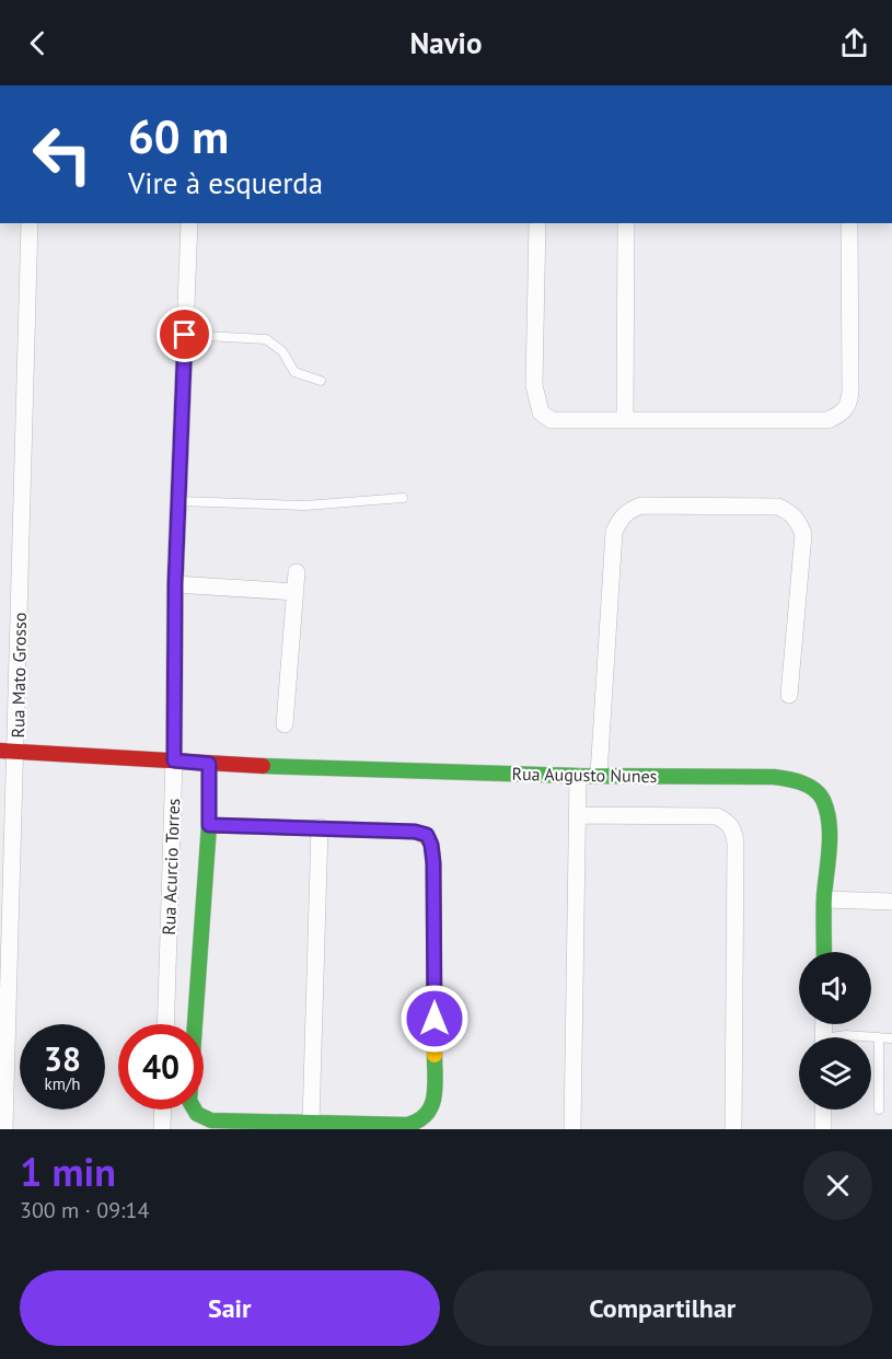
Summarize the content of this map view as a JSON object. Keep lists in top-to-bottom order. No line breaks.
{"streets":{"street":["Rua Mato Grosso","Rua Augusto Nunes","Rua Acurcio Torres"]},"crossings":[["Rua Mato Grosso","Rua Augusto Nunes"],["Rua Augusto Nunes","Rua Acurcio Torres"]],"page":{"header":"Navio","turn":["60 m","Vire à esquerda"],"speed":"38 km/h","limit":"40","heading":["1 min","300 m · 09:14"],"buttons":["Sair","Compartilhar"]}}
